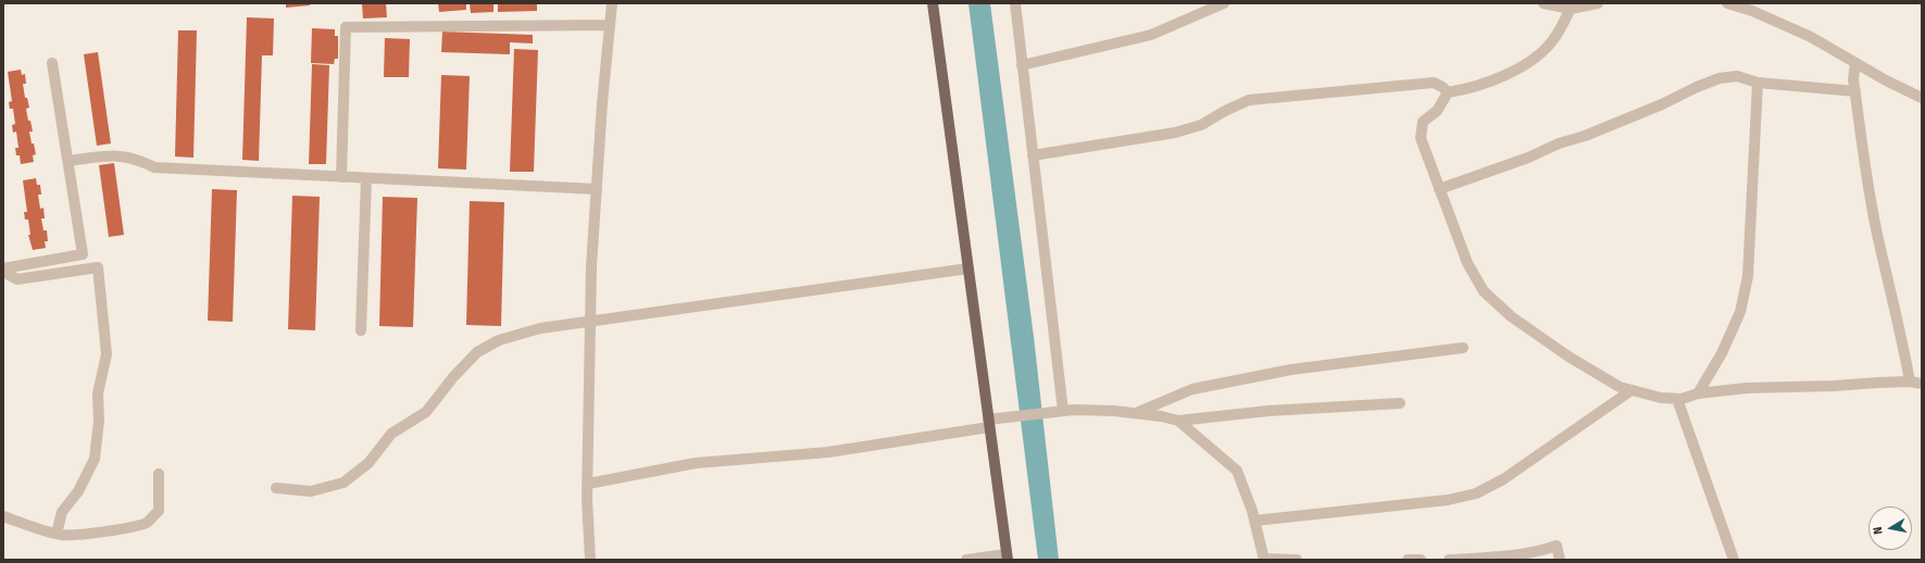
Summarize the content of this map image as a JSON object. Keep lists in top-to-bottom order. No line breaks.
{"north":"left"}
